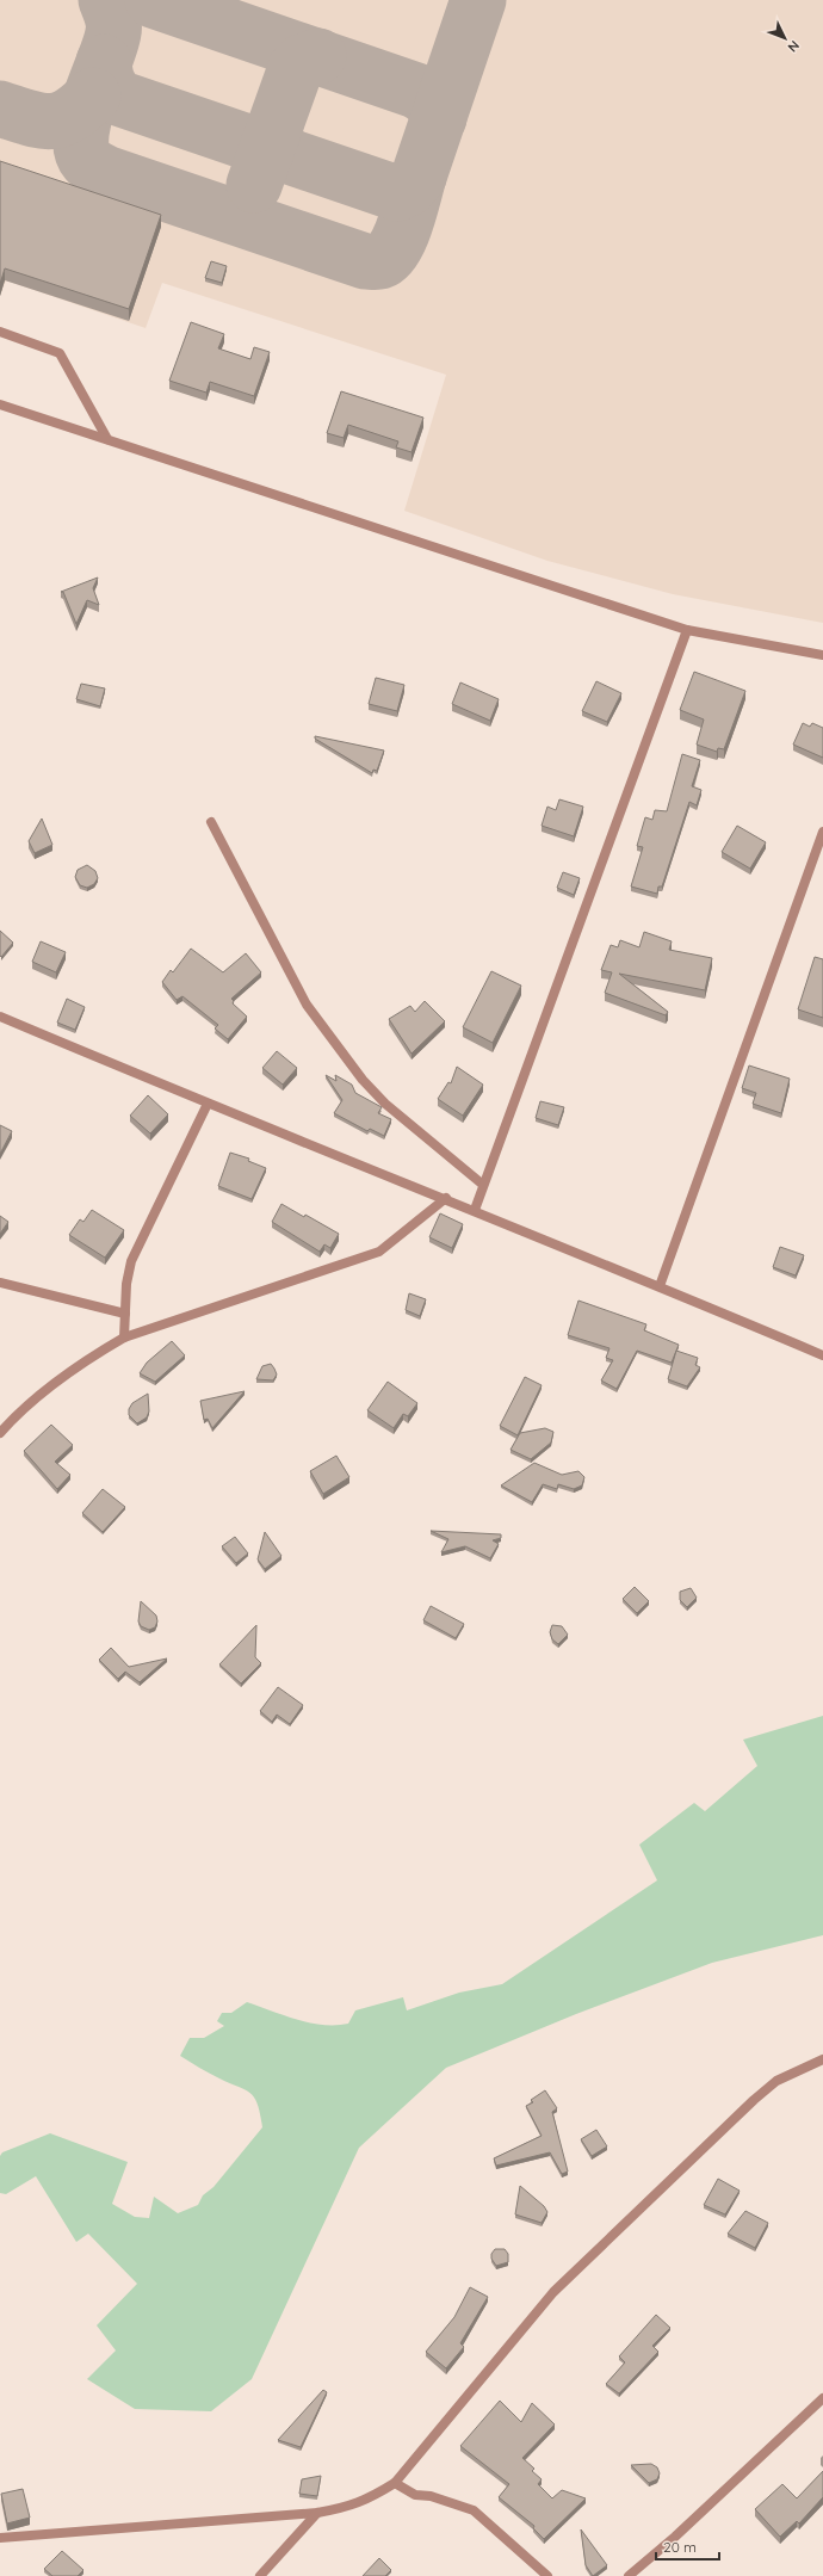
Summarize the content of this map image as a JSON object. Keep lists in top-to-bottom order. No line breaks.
{"scale_bar":"20 m","north":"bottom right"}
